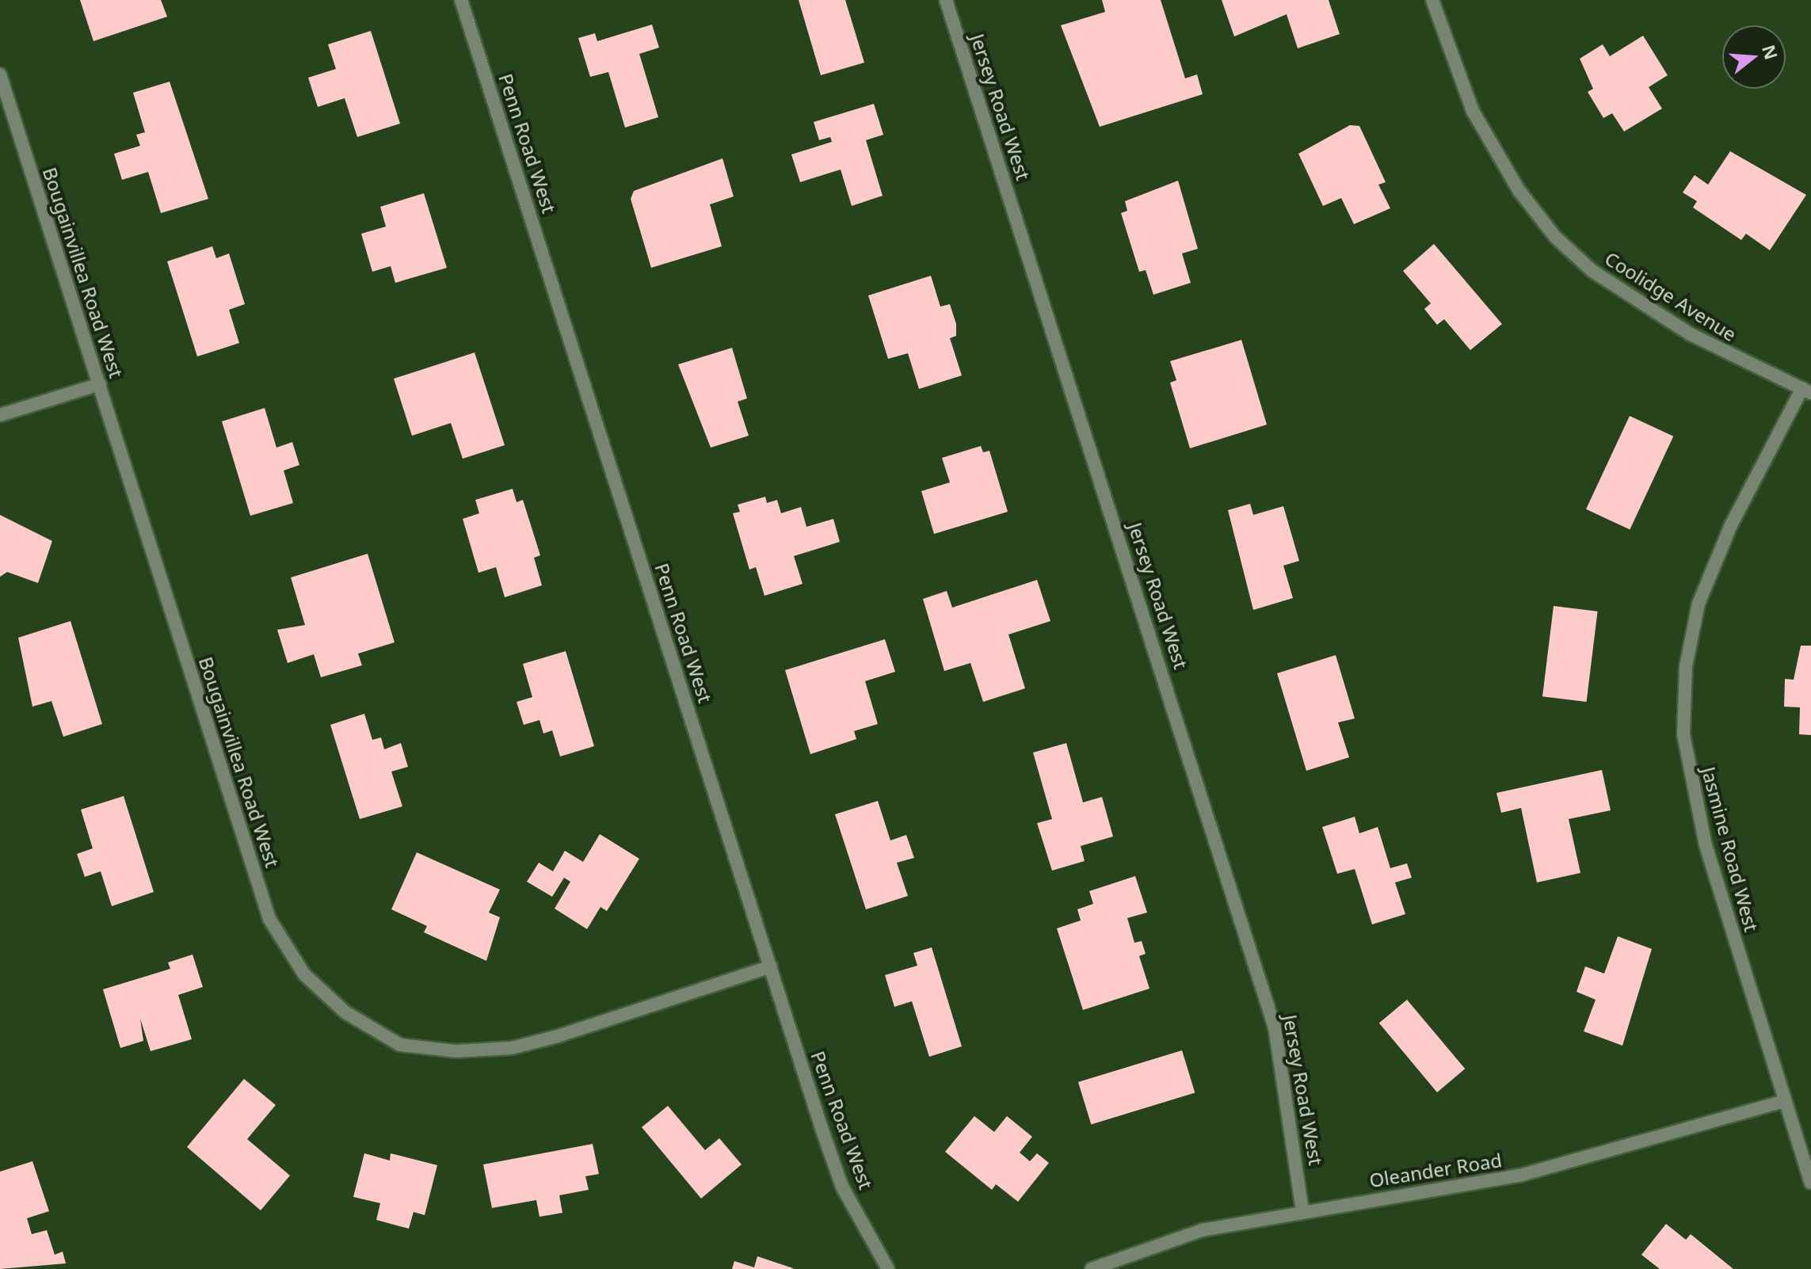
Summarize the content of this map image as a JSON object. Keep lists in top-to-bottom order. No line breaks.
{"streets":{"street":["Jersey Road West","Penn Road West","Bougainvillea Road West","Coolidge Avenue","Jasmine Road West","Oleander Road"]},"crossings":[["Jersey Road West","Oleander Road"],["Penn Road West","Bougainvillea Road West"],["Coolidge Avenue","Jasmine Road West"],["Jasmine Road West","Oleander Road"]],"north":"right"}
